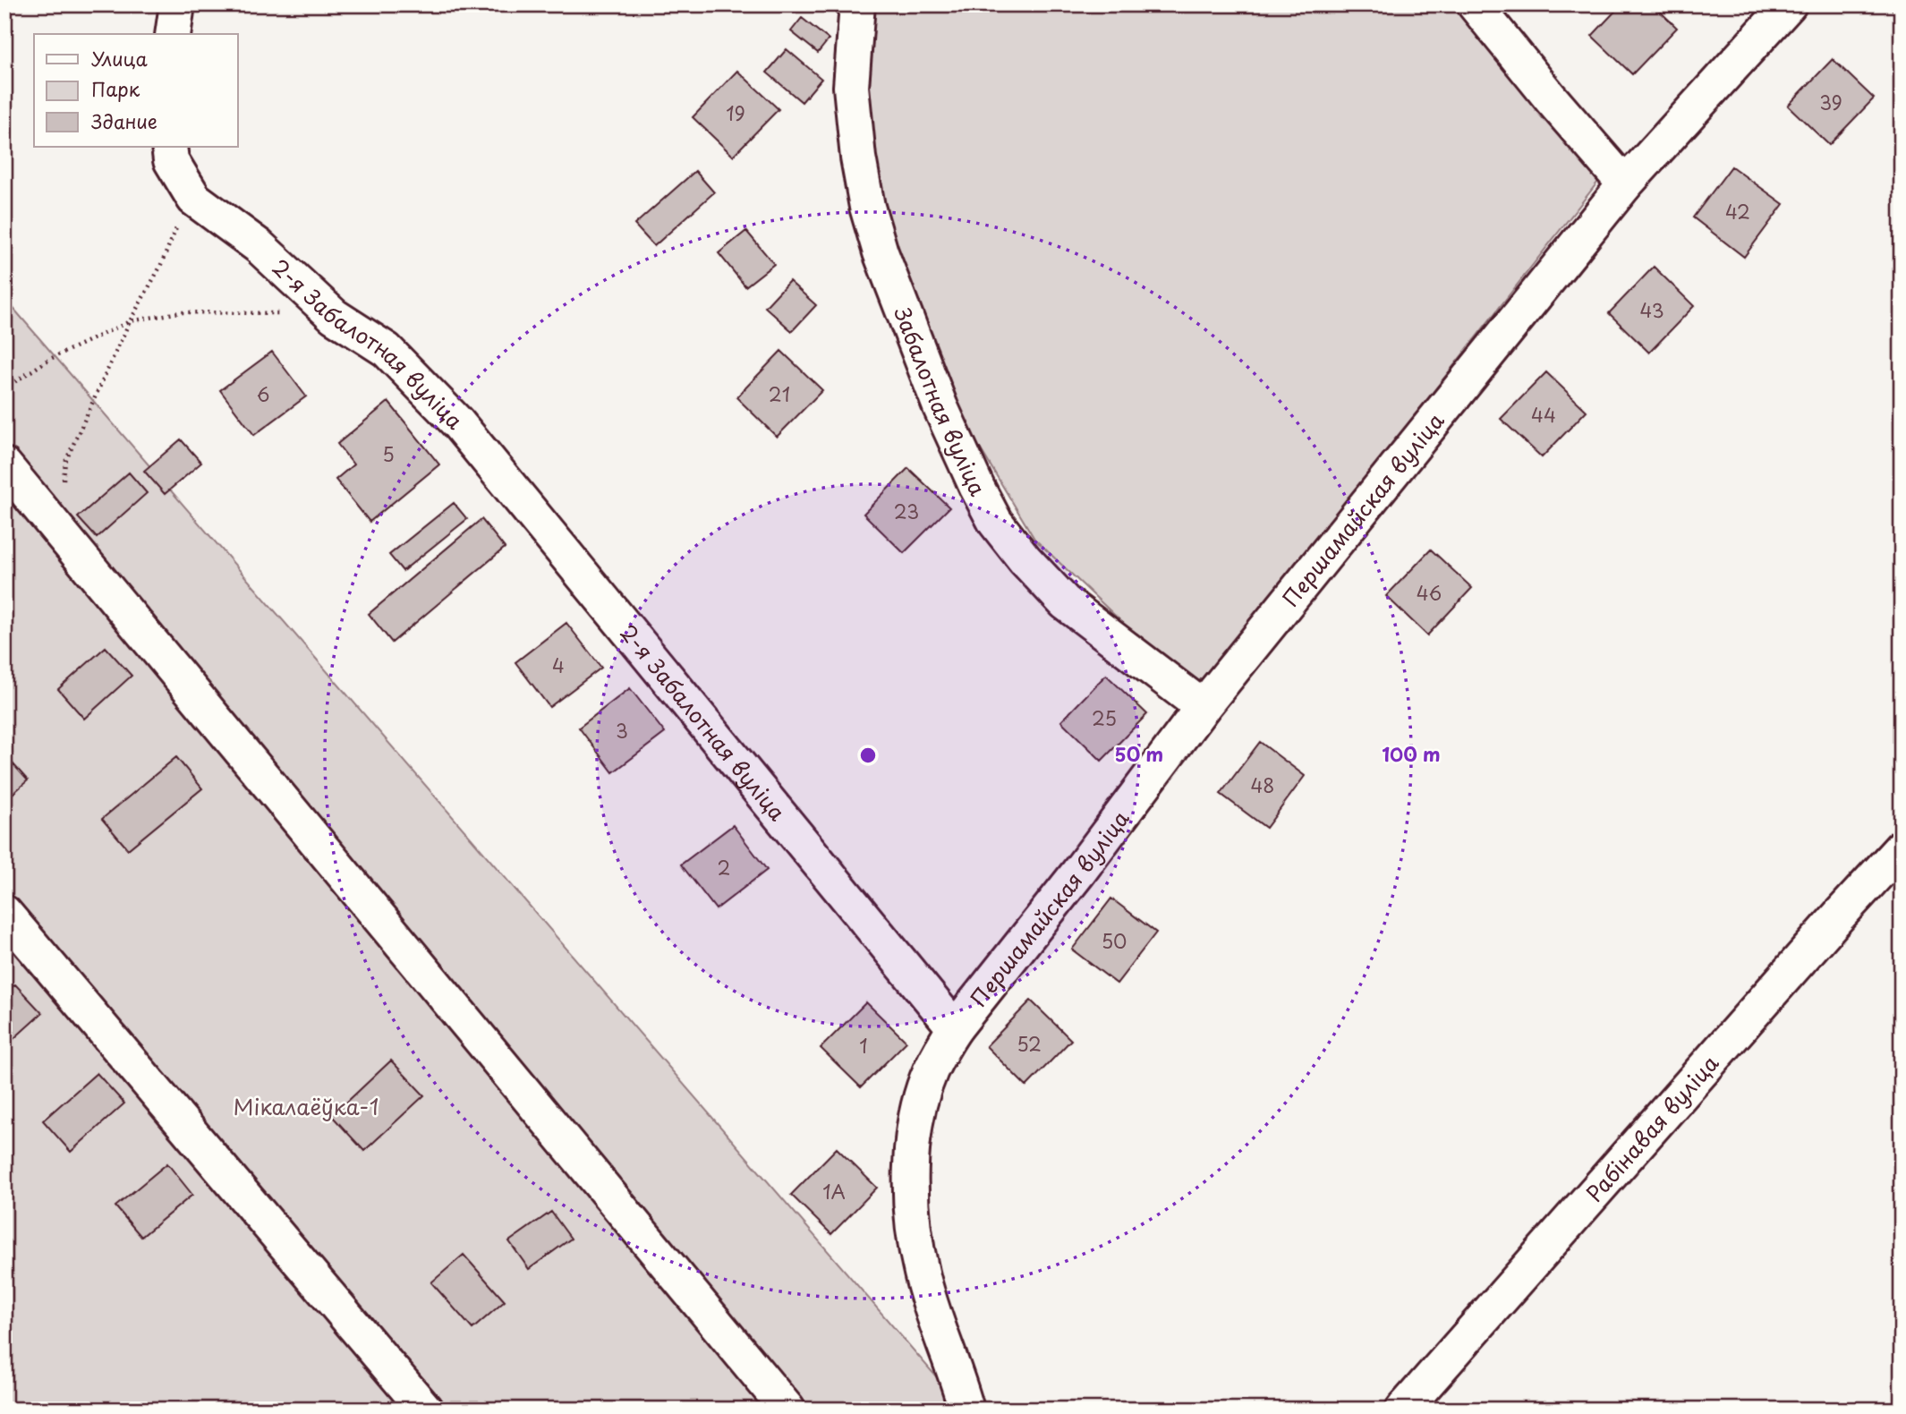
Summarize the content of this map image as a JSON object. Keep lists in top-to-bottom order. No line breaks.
{"streets":{"street":["2-я Забалотная вуліца","Забалотная вуліца","Першамайская вуліца","Рабінавая вуліца"]},"crossings":[["2-я Забалотная вуліца","Першамайская вуліца"],["Забалотная вуліца","Першамайская вуліца"]],"parks":["Мікалаёўка-1"],"house_numbers":["39","19","42","43","6","21","44","5","23","46","4","25","3","48","2","50","52","1","1А"],"legend":["Улица","Парк","Здание"],"rings":["50 m","100 m"]}
